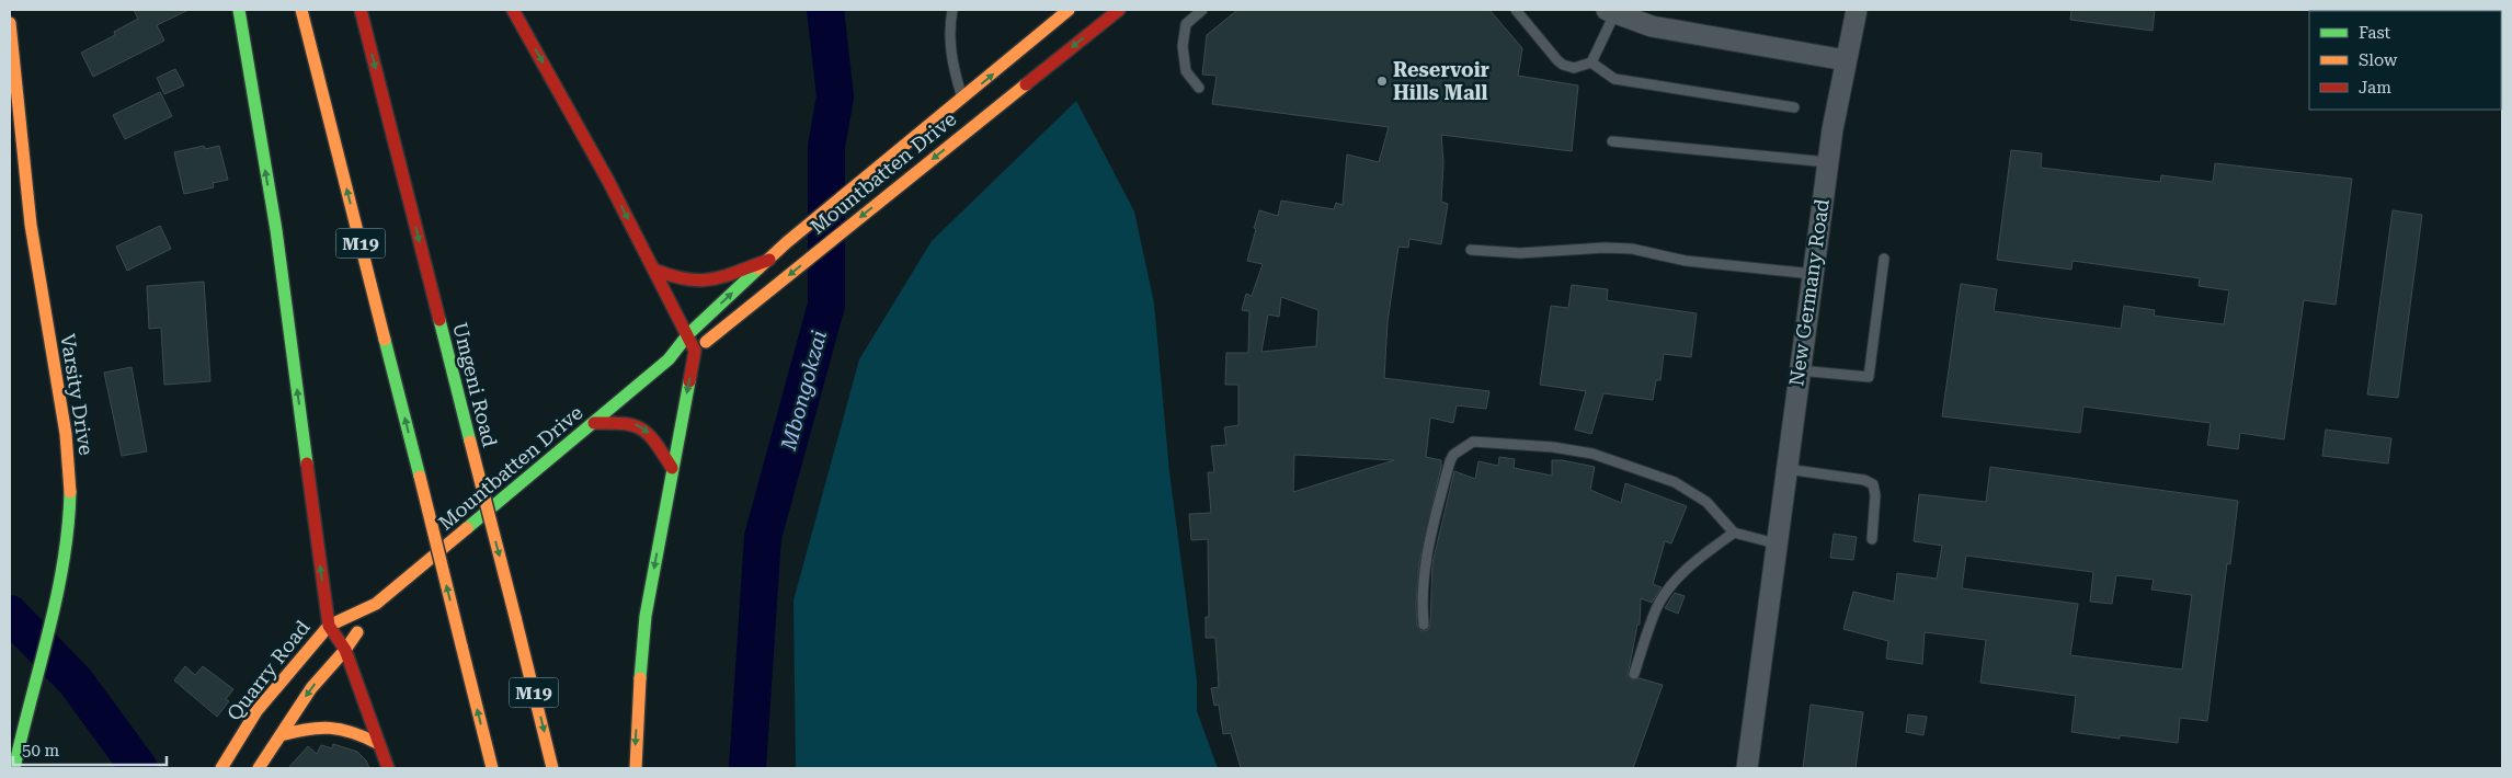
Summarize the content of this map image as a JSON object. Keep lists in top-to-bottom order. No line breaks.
{"streets":{"main road":["Mountbatten Drive","M19","Umgeni Road","Varsity Drive","Quarry Road"],"street":["New Germany Road"]},"crossings":[["Mountbatten Drive","Quarry Road"]],"water":["Mbongokzai"],"places":["Reservoir Hills Mall"],"legend":["Fast","Slow","Jam"],"scale_bar":"50 m"}
